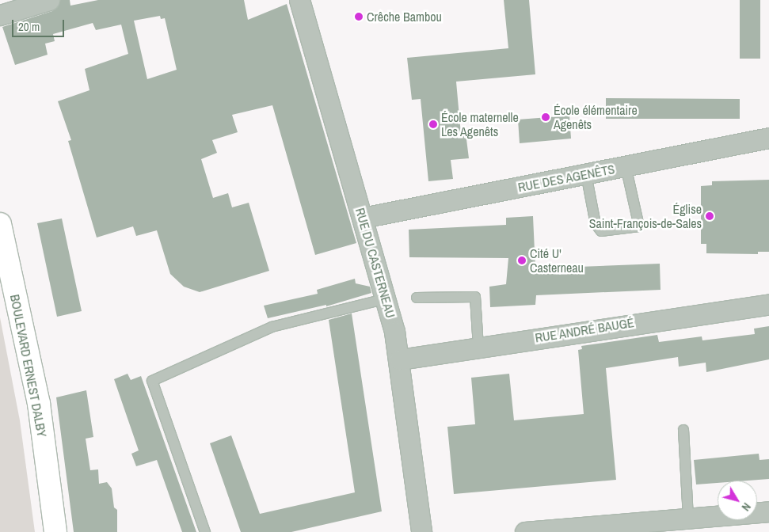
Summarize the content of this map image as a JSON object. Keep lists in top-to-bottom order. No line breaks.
{"streets":{"street":["RUE DES AGENÊTS","RUE DU CASTERNEAU","RUE ANDRÉ BAUGÉ","BOULEVARD ERNEST DALBY"]},"crossings":[["RUE DES AGENÊTS","RUE DU CASTERNEAU"],["RUE DU CASTERNEAU","RUE ANDRÉ BAUGÉ"]],"places":["Crêche Bambou","École élémentaire Agenêts","École maternelle Les Agenêts","Église Saint-François-de-Sales","Cité U' Casterneau"],"scale_bar":"20 m","north":"bottom right"}
